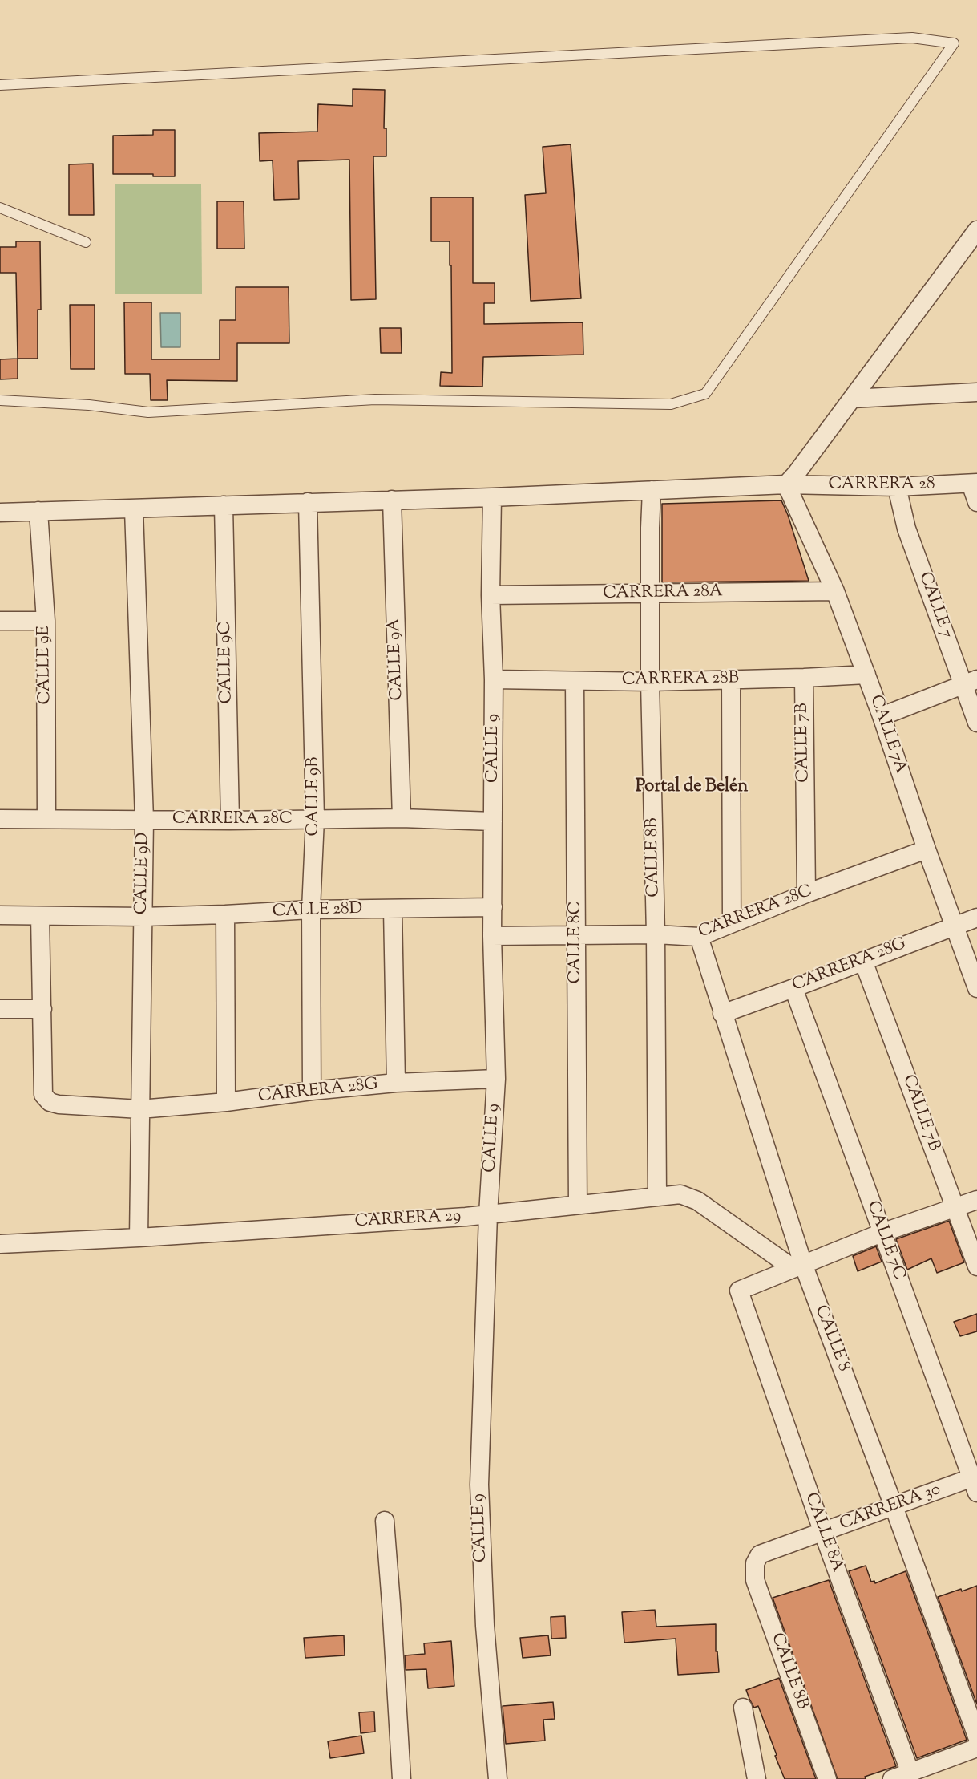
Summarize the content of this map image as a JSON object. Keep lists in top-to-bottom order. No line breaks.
{"streets":{"street":["CARRERA 28","CARRERA 28A","CALLE 7","CALLE 9A","CALLE 9C","CALLE 9E","CARRERA 28B","CALLE 7A","CALLE 7B","CALLE 9","CALLE 9B","CARRERA 28C","CALLE 8B","CALLE 9D","CALLE 28D","CALLE 8C","CARRERA 28G","CARRERA 29","CALLE 7C","CALLE 8","CARRERA 30","CALLE 8A"]},"crossings":[["CARRERA 28","CALLE 7"],["CARRERA 28","CALLE 9A"],["CARRERA 28","CALLE 9C"],["CARRERA 28","CALLE 9E"],["CARRERA 28","CALLE 7A"],["CARRERA 28","CALLE 9"],["CARRERA 28","CALLE 9B"],["CARRERA 28","CALLE 8B"],["CARRERA 28","CALLE 9D"],["CARRERA 28A","CALLE 7A"],["CARRERA 28A","CALLE 9"],["CARRERA 28A","CALLE 8B"],["CALLE 9A","CARRERA 28C"],["CALLE 9C","CARRERA 28C"],["CALLE 9E","CARRERA 28C"],["CARRERA 28B","CALLE 7A"],["CARRERA 28B","CALLE 7B"],["CARRERA 28B","CALLE 9"],["CARRERA 28B","CALLE 8B"],["CARRERA 28B","CALLE 8C"],["CALLE 7A","CARRERA 28C"],["CALLE 7A","CARRERA 28G"],["CALLE 7B","CARRERA 28C"],["CALLE 7B","CARRERA 28G"],["CALLE 9","CARRERA 28C"],["CALLE 9","CALLE 28D"],["CALLE 9","CARRERA 28G"],["CALLE 9","CARRERA 29"],["CALLE 9B","CARRERA 28C"],["CALLE 9B","CALLE 28D"],["CALLE 9B","CARRERA 28G"],["CARRERA 28C","CALLE 8B"],["CARRERA 28C","CALLE 9D"],["CARRERA 28C","CALLE 8C"],["CARRERA 28C","CALLE 8"],["CALLE 8B","CARRERA 29"],["CALLE 8B","CARRERA 30"],["CALLE 9D","CALLE 28D"],["CALLE 9D","CARRERA 28G"],["CALLE 9D","CARRERA 29"],["CALLE 8C","CARRERA 29"],["CARRERA 28G","CALLE 7C"],["CARRERA 28G","CALLE 8"],["CARRERA 29","CALLE 8"],["CARRERA 29","CALLE 8A"],["CALLE 7C","CARRERA 30"],["CALLE 8","CARRERA 30"],["CALLE 8","CALLE 8A"],["CARRERA 30","CALLE 8A"]],"districts":["Portal de Belén"]}
